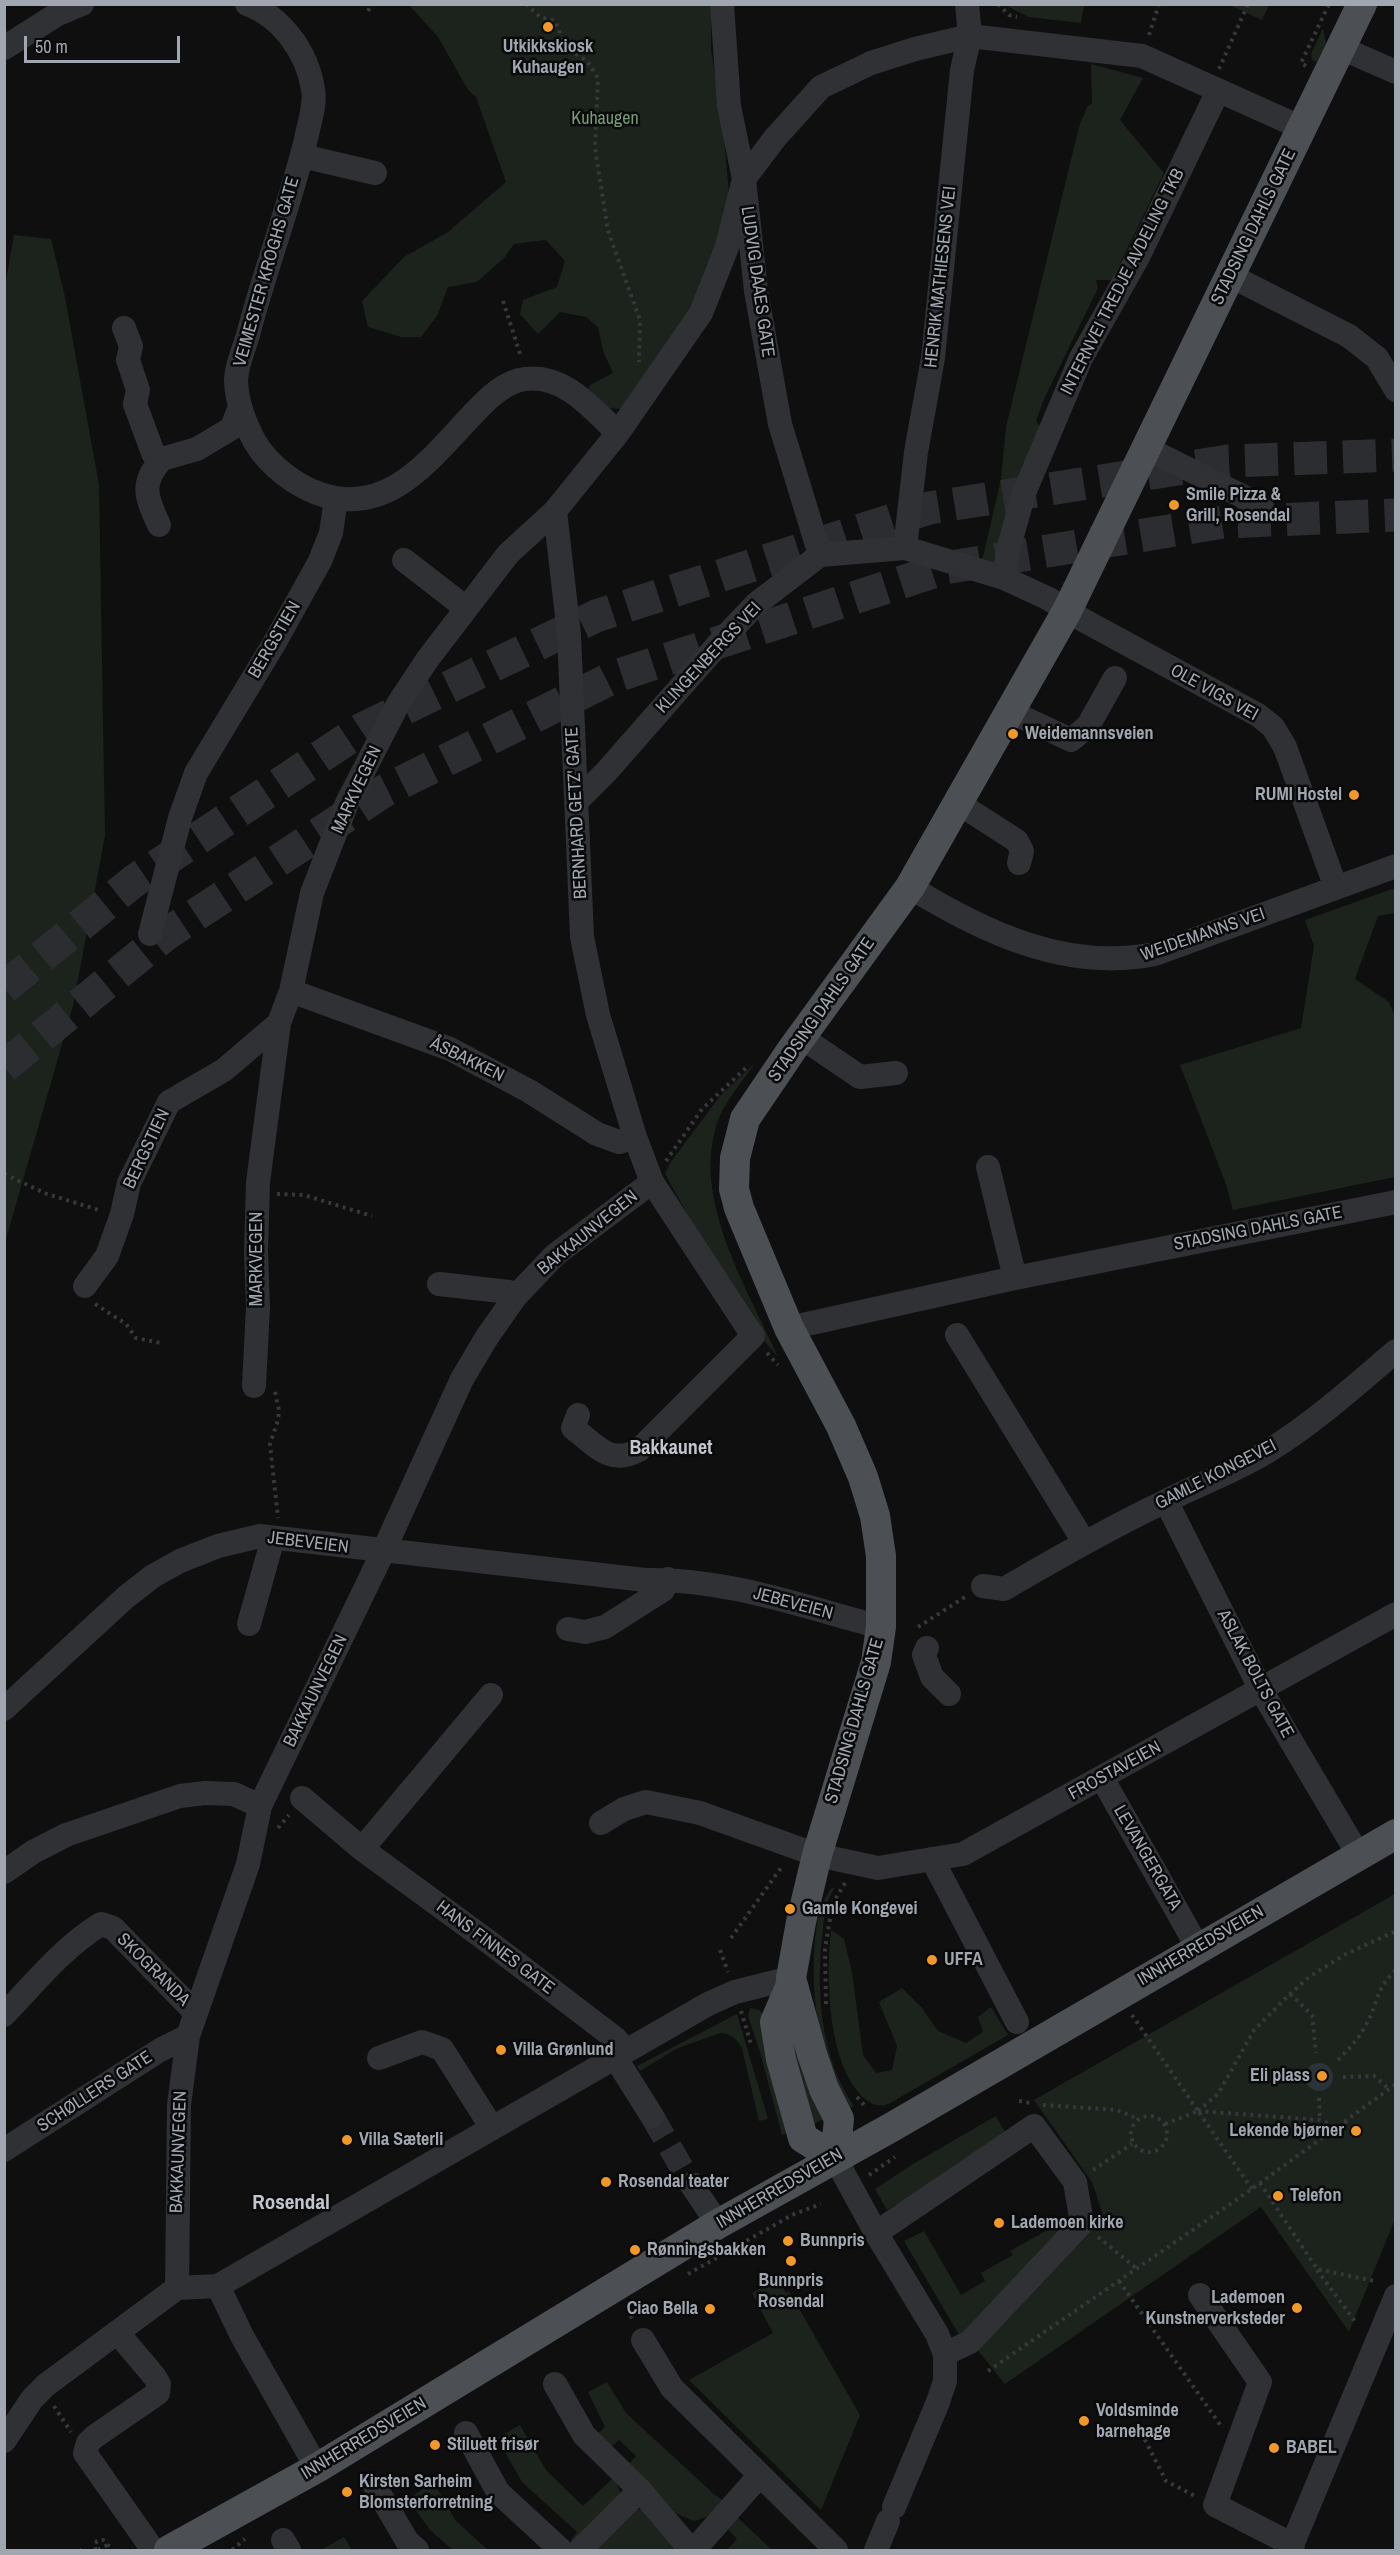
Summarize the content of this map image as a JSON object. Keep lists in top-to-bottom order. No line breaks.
{"streets":{"main road":["STADSING DAHLS GATE","INNHERREDSVEIEN"],"street":["VEIMESTER KROGHS GATE","HENRIK MATHIESENS VEI","LUDVIG DAAES GATE","INTERNVEI TREDJE AVDELING TKB","BERGSTIEN","KLINGENBERGS VEI","OLE VIGS VEI","MARKVEGEN","BERNHARD GETZ' GATE","WEIDEMANNS VEI","ÅSBAKKEN","BAKKAUNVEGEN","GAMLE KONGEVEI","JEBEVEIEN","ASLAK BOLTS GATE","FROSTAVEIEN","LEVANGERGATA","HANS FINNES GATE","SKOGRANDA","SCHØLLERS GATE"]},"crossings":[["STADSING DAHLS GATE","OLE VIGS VEI"],["STADSING DAHLS GATE","WEIDEMANNS VEI"],["STADSING DAHLS GATE","JEBEVEIEN"],["STADSING DAHLS GATE","FROSTAVEIEN"],["STADSING DAHLS GATE","INNHERREDSVEIEN"],["VEIMESTER KROGHS GATE","BERGSTIEN"],["LUDVIG DAAES GATE","KLINGENBERGS VEI"],["BERGSTIEN","MARKVEGEN"],["KLINGENBERGS VEI","BERNHARD GETZ' GATE"],["OLE VIGS VEI","WEIDEMANNS VEI"],["MARKVEGEN","BERNHARD GETZ' GATE"],["MARKVEGEN","ÅSBAKKEN"],["BERNHARD GETZ' GATE","ÅSBAKKEN"],["BERNHARD GETZ' GATE","BAKKAUNVEGEN"],["BAKKAUNVEGEN","JEBEVEIEN"],["BAKKAUNVEGEN","SKOGRANDA"],["BAKKAUNVEGEN","SCHØLLERS GATE"],["GAMLE KONGEVEI","ASLAK BOLTS GATE"],["ASLAK BOLTS GATE","FROSTAVEIEN"],["FROSTAVEIEN","LEVANGERGATA"]],"districts":["Bakkaunet","Rosendal"],"parks":["Kuhaugen"],"places":["Utkikkskiosk Kuhaugen","Smile Pizza & Grill, Rosendal","Weidemannsveien","RUMI Hostel","Gamle Kongevei","UFFA","Villa Grønlund","Eli plass","Lekende bjørner","Villa Sæterli","Rosendal teater","Telefon","Lademoen kirke","Bunnpris","Rønningsbakken","Bunnpris Rosendal","Lademoen Kunstnerverksteder","Ciao Bella","Voldsminde barnehage","Stiluett frisør","BABEL","Kirsten Sarheim Blomsterforretning"],"scale_bar":"50 m"}
